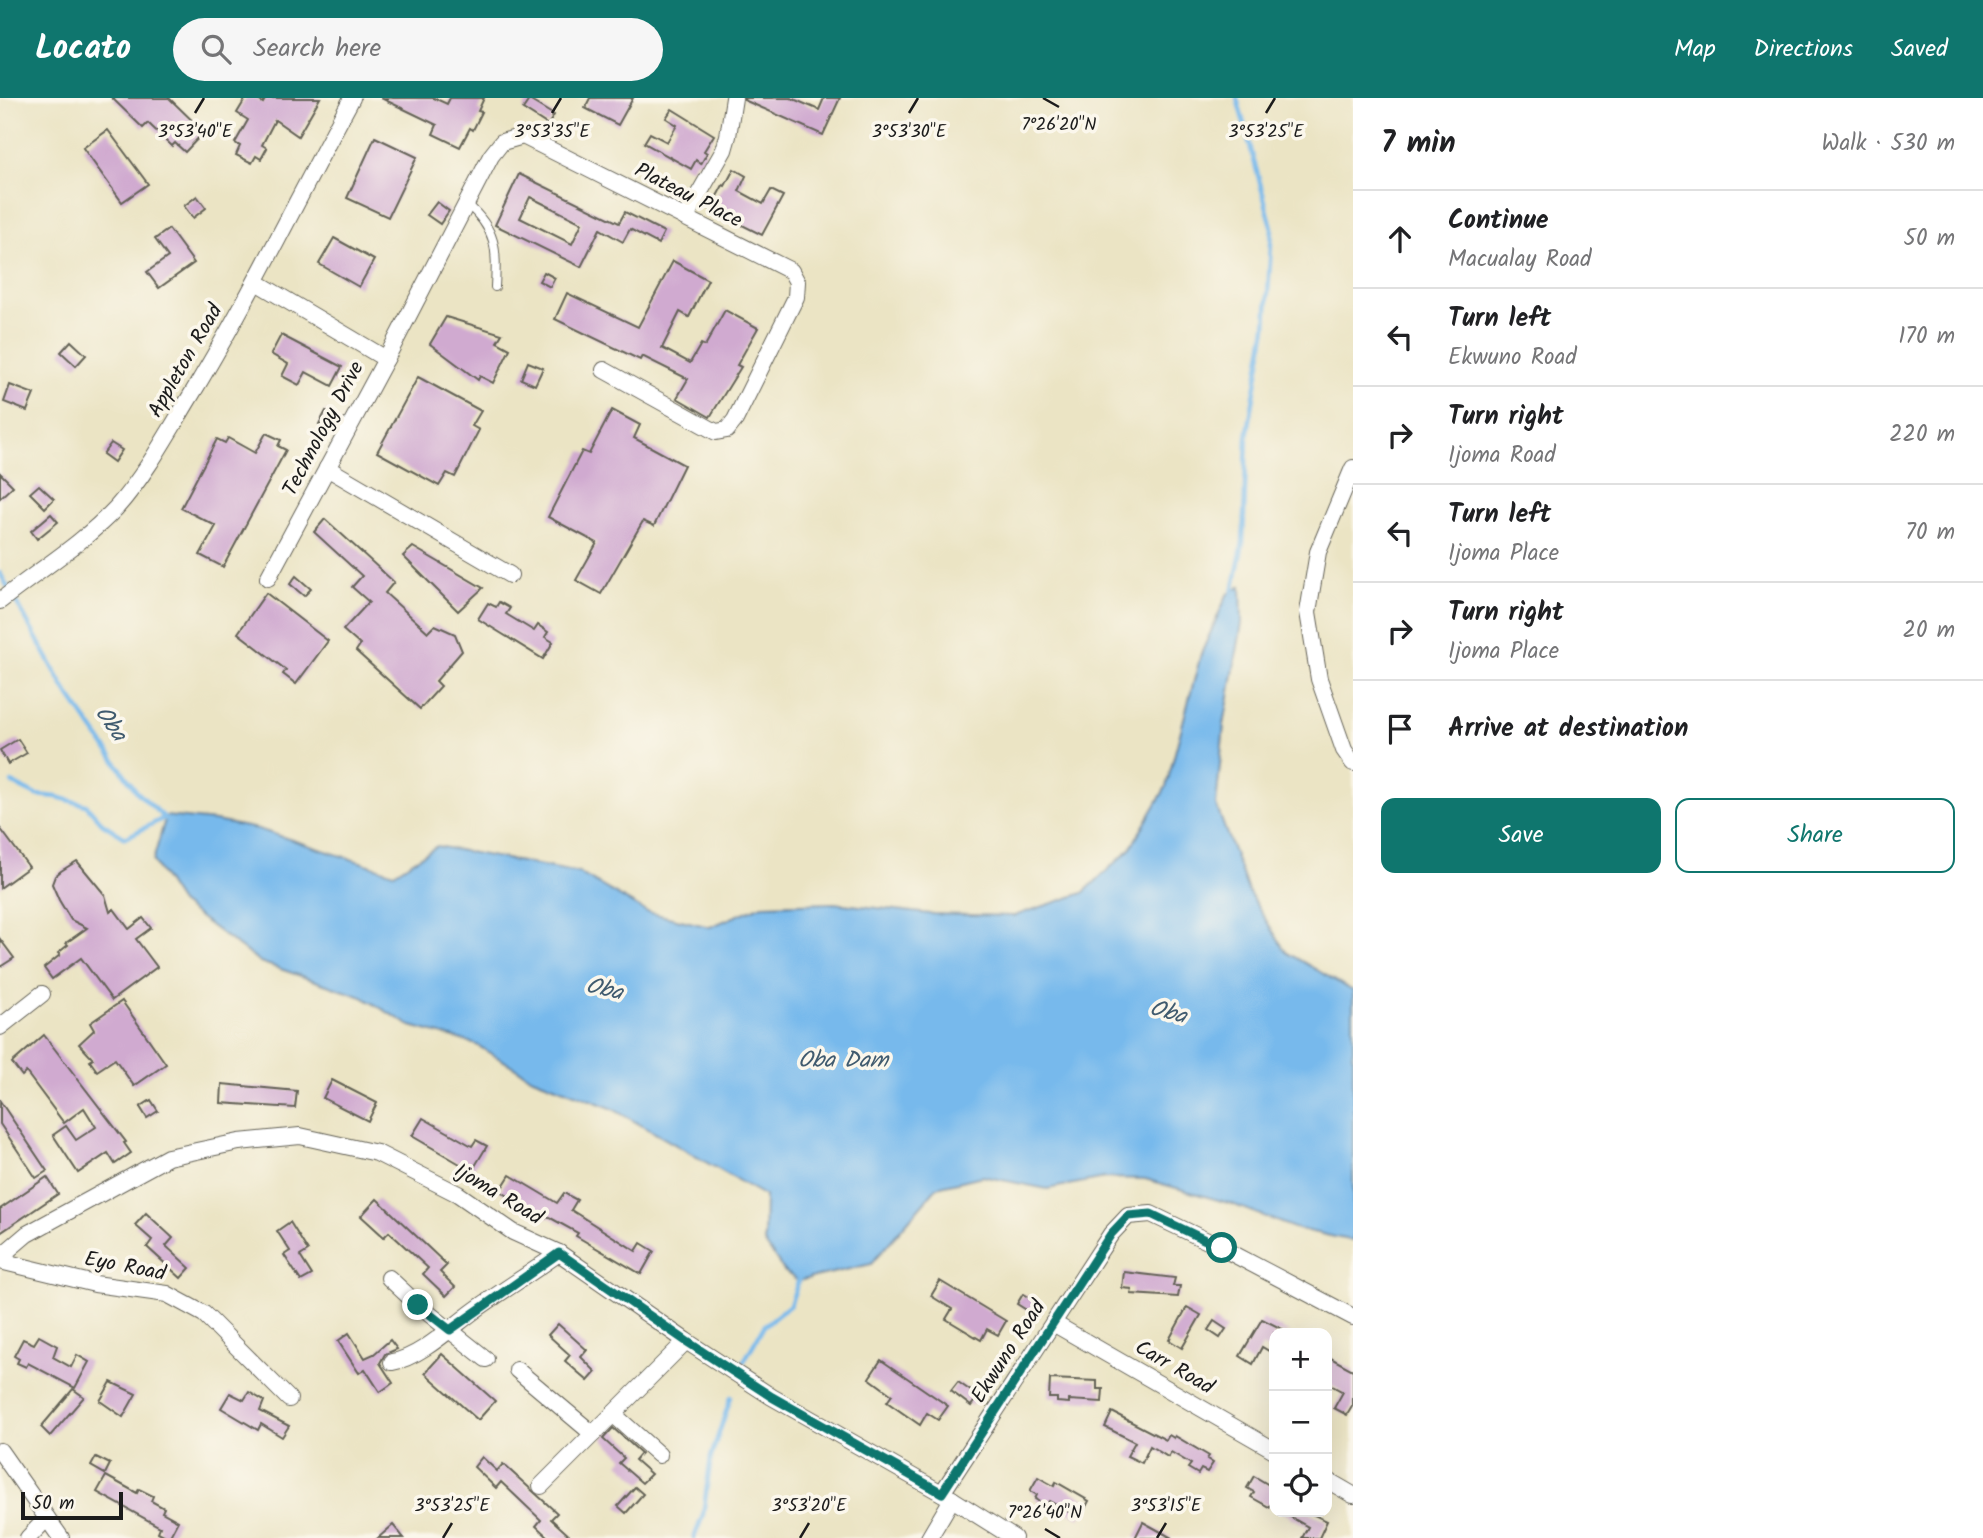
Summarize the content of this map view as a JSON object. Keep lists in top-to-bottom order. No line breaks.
{"streets":{"street":["Plateau Place","Appleton Road","Technology Drive","Ijoma Road","Eyo Road","Ekwuno Road","Carr Road"]},"crossings":[["Plateau Place","Technology Drive"],["Appleton Road","Technology Drive"],["Ijoma Road","Eyo Road"],["Ijoma Road","Ekwuno Road"],["Ekwuno Road","Carr Road"]],"water":["Oba","Oba Dam"],"scale_bar":"50 m","page":{"header":"Locato","search":"Search here","nav":["Map","Directions","Saved"],"heading":["7 min","Walk · 530 m"],"list":[["Continue","Macualay Road","50 m"],["Turn left","Ekwuno Road","170 m"],["Turn right","Ijoma Road","220 m"],["Turn left","Ijoma Place","70 m"],["Turn right","Ijoma Place","20 m"],"Arrive at destination"],"buttons":["Save","Share"],"map_buttons":["+","−"],"scale":"50 m"},"coordinates":["7°26'20\"N","3°53'35\"E","3°53'30\"E","3°53'25\"E","3°53'40\"E","3°53'20\"E","3°53'15\"E","7°26'40\"N"]}
